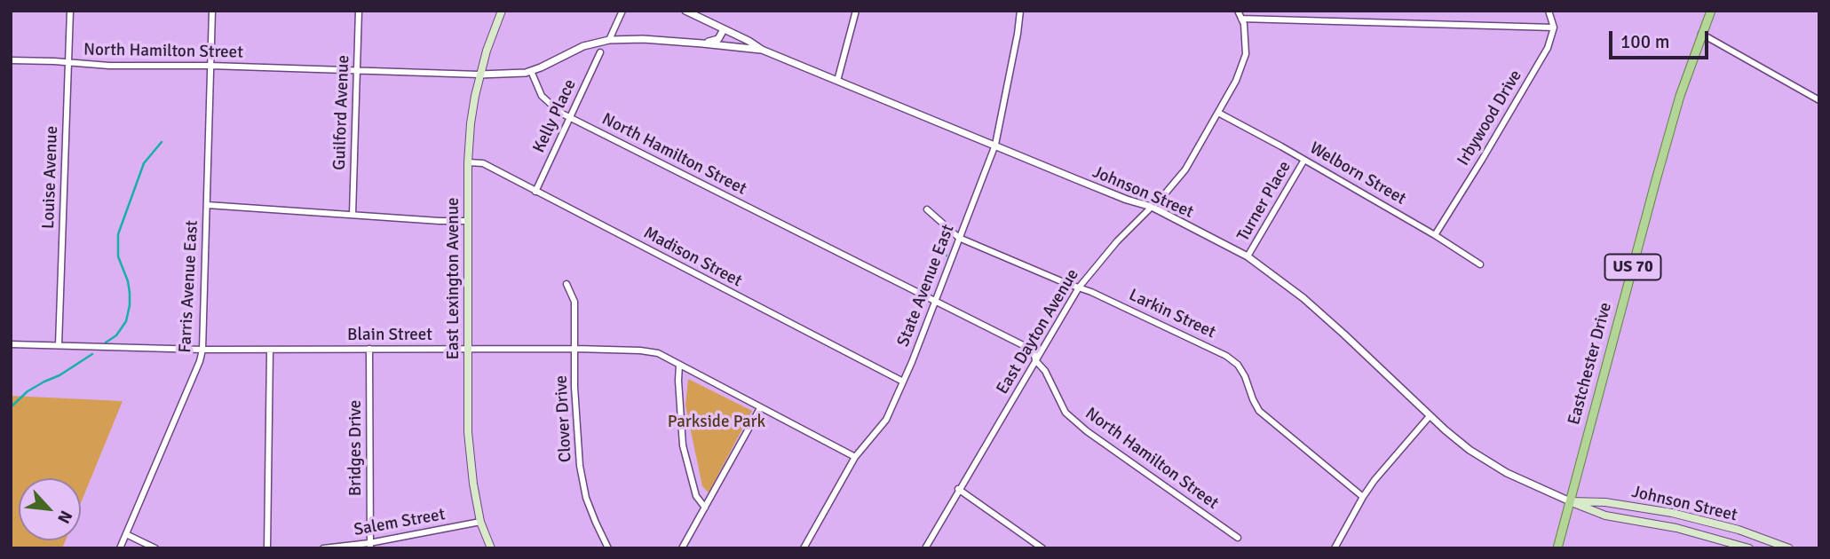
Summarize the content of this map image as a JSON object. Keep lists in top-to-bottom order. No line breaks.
{"streets":{"main road":["Johnson Street","US 70","East Lexington Avenue","Eastchester Drive"],"street":["North Hamilton Street","Guilford Avenue","Kelly Place","Irbywood Drive","Welborn Street","Louise Avenue","Turner Place","Madison Street","State Avenue East","Farris Avenue East","Larkin Street","East Dayton Avenue","Blain Street","Clover Drive","Bridges Drive","Salem Street"]},"crossings":[["North Hamilton Street","Guilford Avenue"],["North Hamilton Street","Kelly Place"],["North Hamilton Street","Louise Avenue"],["North Hamilton Street","East Lexington Avenue"],["North Hamilton Street","State Avenue East"],["North Hamilton Street","Farris Avenue East"],["North Hamilton Street","East Dayton Avenue"],["Kelly Place","Madison Street"],["Irbywood Drive","Welborn Street"],["Welborn Street","Turner Place"],["Welborn Street","East Dayton Avenue"],["Louise Avenue","Blain Street"],["Johnson Street","Turner Place"],["Johnson Street","State Avenue East"],["Johnson Street","East Dayton Avenue"],["Johnson Street","Eastchester Drive"],["Madison Street","East Lexington Avenue"],["Madison Street","State Avenue East"],["East Lexington Avenue","Blain Street"],["East Lexington Avenue","Salem Street"],["State Avenue East","Larkin Street"],["State Avenue East","Blain Street"],["Farris Avenue East","Blain Street"],["Larkin Street","East Dayton Avenue"],["Blain Street","Clover Drive"],["Blain Street","Bridges Drive"],["Bridges Drive","Salem Street"]],"parks":["Parkside Park"],"scale_bar":"100 m","north":"bottom right"}
